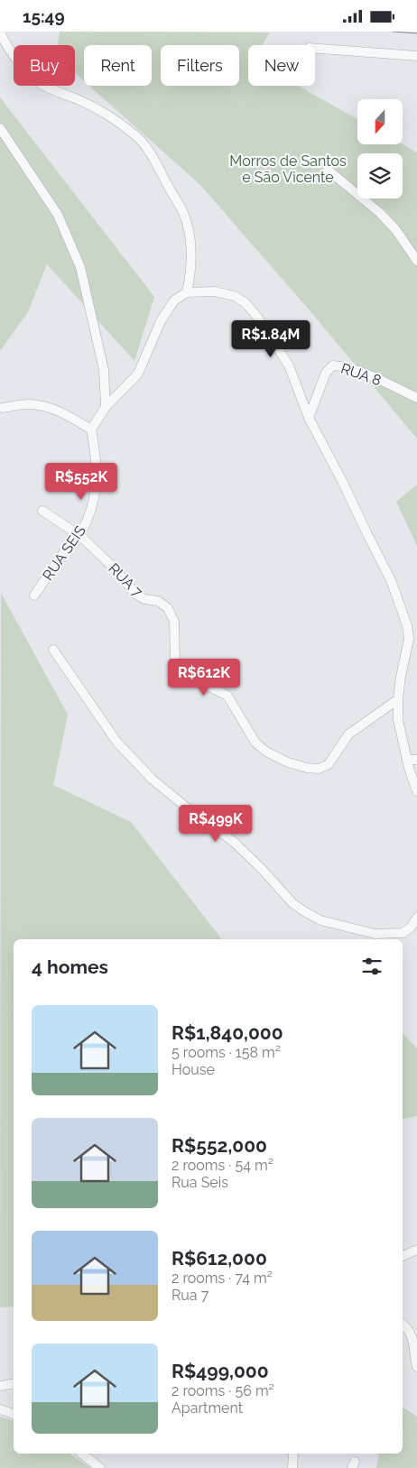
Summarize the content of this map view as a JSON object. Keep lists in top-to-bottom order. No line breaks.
{"streets":{"street":["RUA 8","RUA SEIS","RUA 7"]},"crossings":[["RUA SEIS","RUA 7"]],"parks":["Morros de Santos e São Vicente"],"north":"bottom","page":{"status":"15:49","chip":["Buy","Rent","Filters","New"],"price":["R$1.84M","R$552K","R$612K","R$499K"],"heading":"4 homes","list":[{"name":"R$1,840,000","note":"5 rooms · 158 m² · House"},{"name":"R$552,000","note":"2 rooms · 54 m² · Rua Seis"},{"name":"R$612,000","note":"2 rooms · 74 m² · Rua 7"},{"name":"R$499,000","note":"2 rooms · 56 m² · Apartment"}]}}
